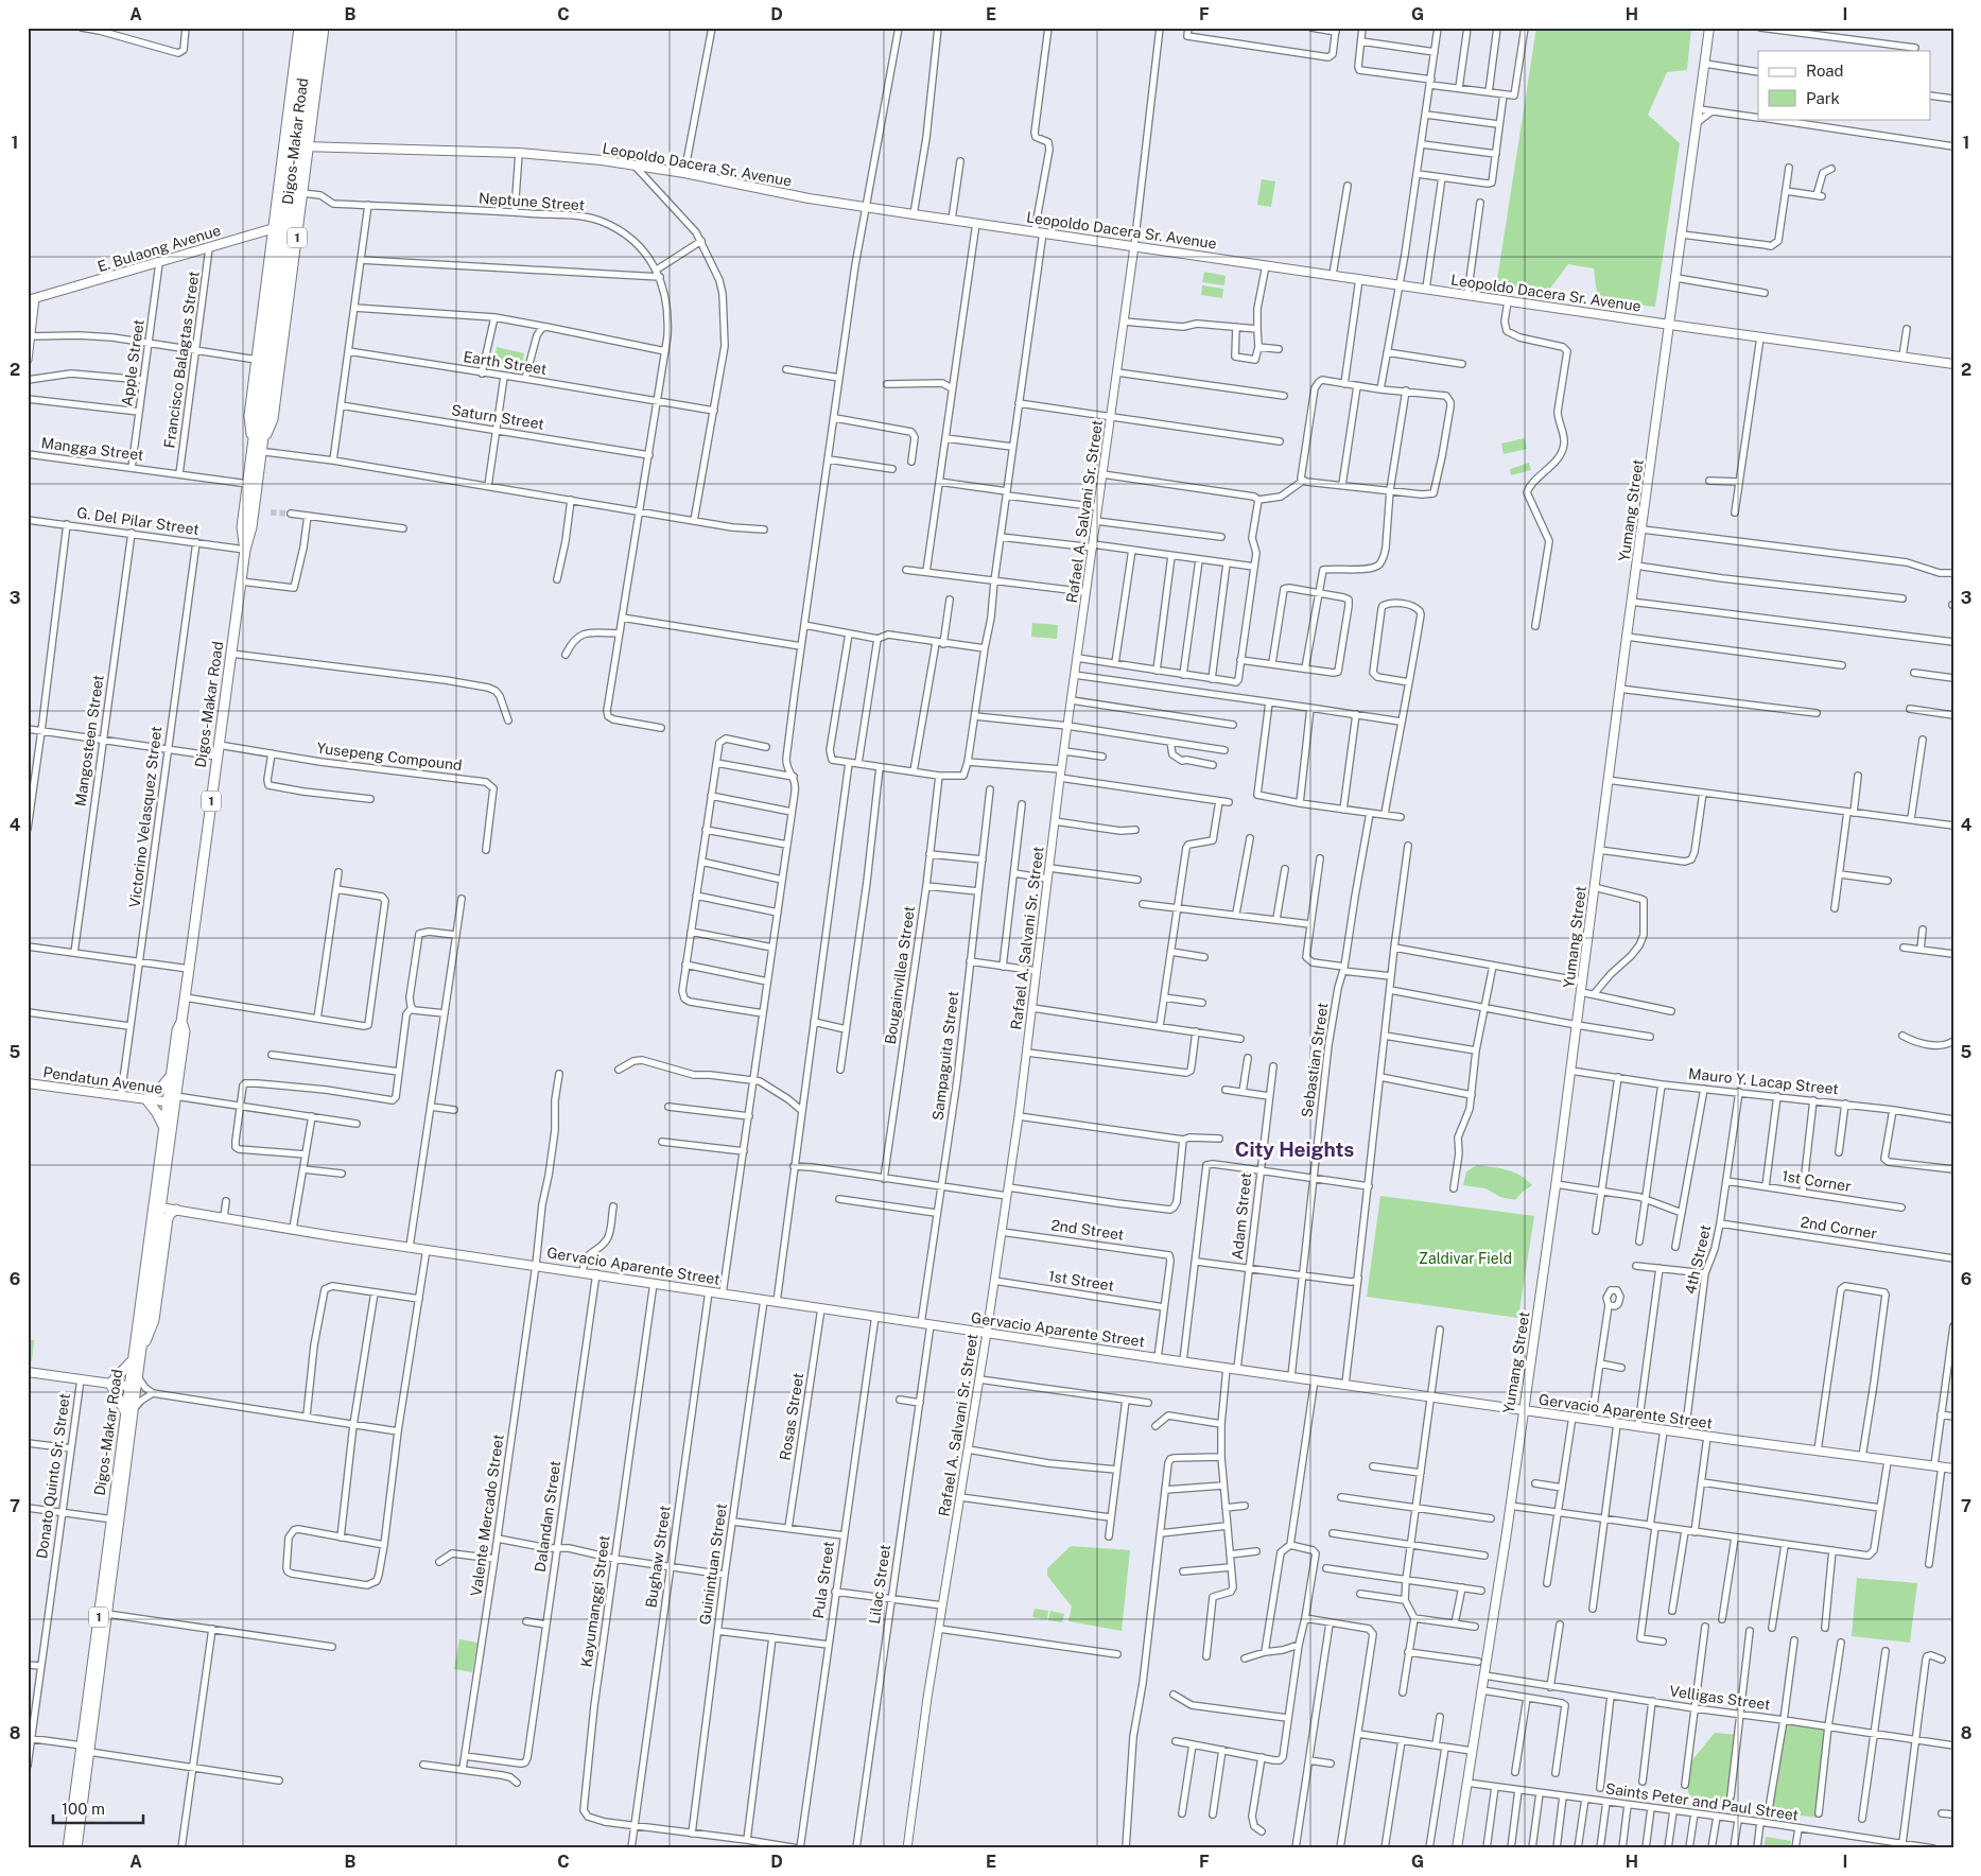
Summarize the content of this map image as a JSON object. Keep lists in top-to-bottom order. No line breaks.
{"streets":{"main road":["Digos-Makar Road","Leopoldo Dacera Sr. Avenue","1","E. Bulaong Avenue","Yumang Street","Pendatun Avenue","Gervacio Aparente Street"],"street":["Neptune Street","Francisco Balagtas Street","Apple Street","Earth Street","Saturn Street","Mangga Street","Rafael A. Salvani Sr. Street","G. Del Pilar Street","Mangosteen Street","Yusepeng Compound","Victorino Velasquez Street","Bougainvillea Street","Sampaguita Street","Sebastian Street","Mauro Y. Lacap Street","1st Corner","Adam Street","2nd Corner","2nd Street","4th Street","1st Street","Rosas Street","Donato Quinto Sr. Street","Valente Mercado Street","Dalandan Street","Bughaw Street","Guinintuan Street","Pula Street","Lilac Street","Kayumanggi Street","Velligas Street","Saints Peter and Paul Street"]},"crossings":[["Digos-Makar Road","Leopoldo Dacera Sr. Avenue"],["Digos-Makar Road","Neptune Street"],["Digos-Makar Road","E. Bulaong Avenue"],["Digos-Makar Road","Mangga Street"],["Digos-Makar Road","G. Del Pilar Street"],["Digos-Makar Road","Yusepeng Compound"],["Digos-Makar Road","Pendatun Avenue"],["Digos-Makar Road","Gervacio Aparente Street"],["Leopoldo Dacera Sr. Avenue","Yumang Street"],["Leopoldo Dacera Sr. Avenue","Rafael A. Salvani Sr. Street"],["Neptune Street","Earth Street"],["Neptune Street","Saturn Street"],["E. Bulaong Avenue","Francisco Balagtas Street"],["E. Bulaong Avenue","Apple Street"],["Francisco Balagtas Street","Mangga Street"],["Apple Street","Mangga Street"],["Yumang Street","Mauro Y. Lacap Street"],["Yumang Street","Gervacio Aparente Street"],["Yumang Street","Velligas Street"],["Yumang Street","Saints Peter and Paul Street"],["Rafael A. Salvani Sr. Street","2nd Street"],["Rafael A. Salvani Sr. Street","Gervacio Aparente Street"],["Rafael A. Salvani Sr. Street","1st Street"],["G. Del Pilar Street","Mangosteen Street"],["G. Del Pilar Street","Victorino Velasquez Street"],["Victorino Velasquez Street","Pendatun Avenue"],["Sampaguita Street","Gervacio Aparente Street"],["Sebastian Street","Gervacio Aparente Street"],["Mauro Y. Lacap Street","4th Street"],["1st Corner","4th Street"],["Adam Street","Gervacio Aparente Street"],["2nd Corner","4th Street"],["2nd Street","1st Street"],["4th Street","Gervacio Aparente Street"],["Gervacio Aparente Street","Rosas Street"],["Gervacio Aparente Street","Valente Mercado Street"],["Gervacio Aparente Street","Dalandan Street"],["Gervacio Aparente Street","Bughaw Street"],["Gervacio Aparente Street","Guinintuan Street"],["Gervacio Aparente Street","Pula Street"],["Gervacio Aparente Street","Lilac Street"],["Gervacio Aparente Street","Kayumanggi Street"],["Valente Mercado Street","Dalandan Street"],["Bughaw Street","Kayumanggi Street"],["Guinintuan Street","Kayumanggi Street"],["Pula Street","Kayumanggi Street"]],"districts":["City Heights"],"parks":["Zaldivar Field"],"legend":["Road","Park"],"scale_bar":"100 m","grid":{"columns":["A","B","C","D","E","F","G","H","I"],"rows":["1","2","3","4","5","6","7","8"]}}
